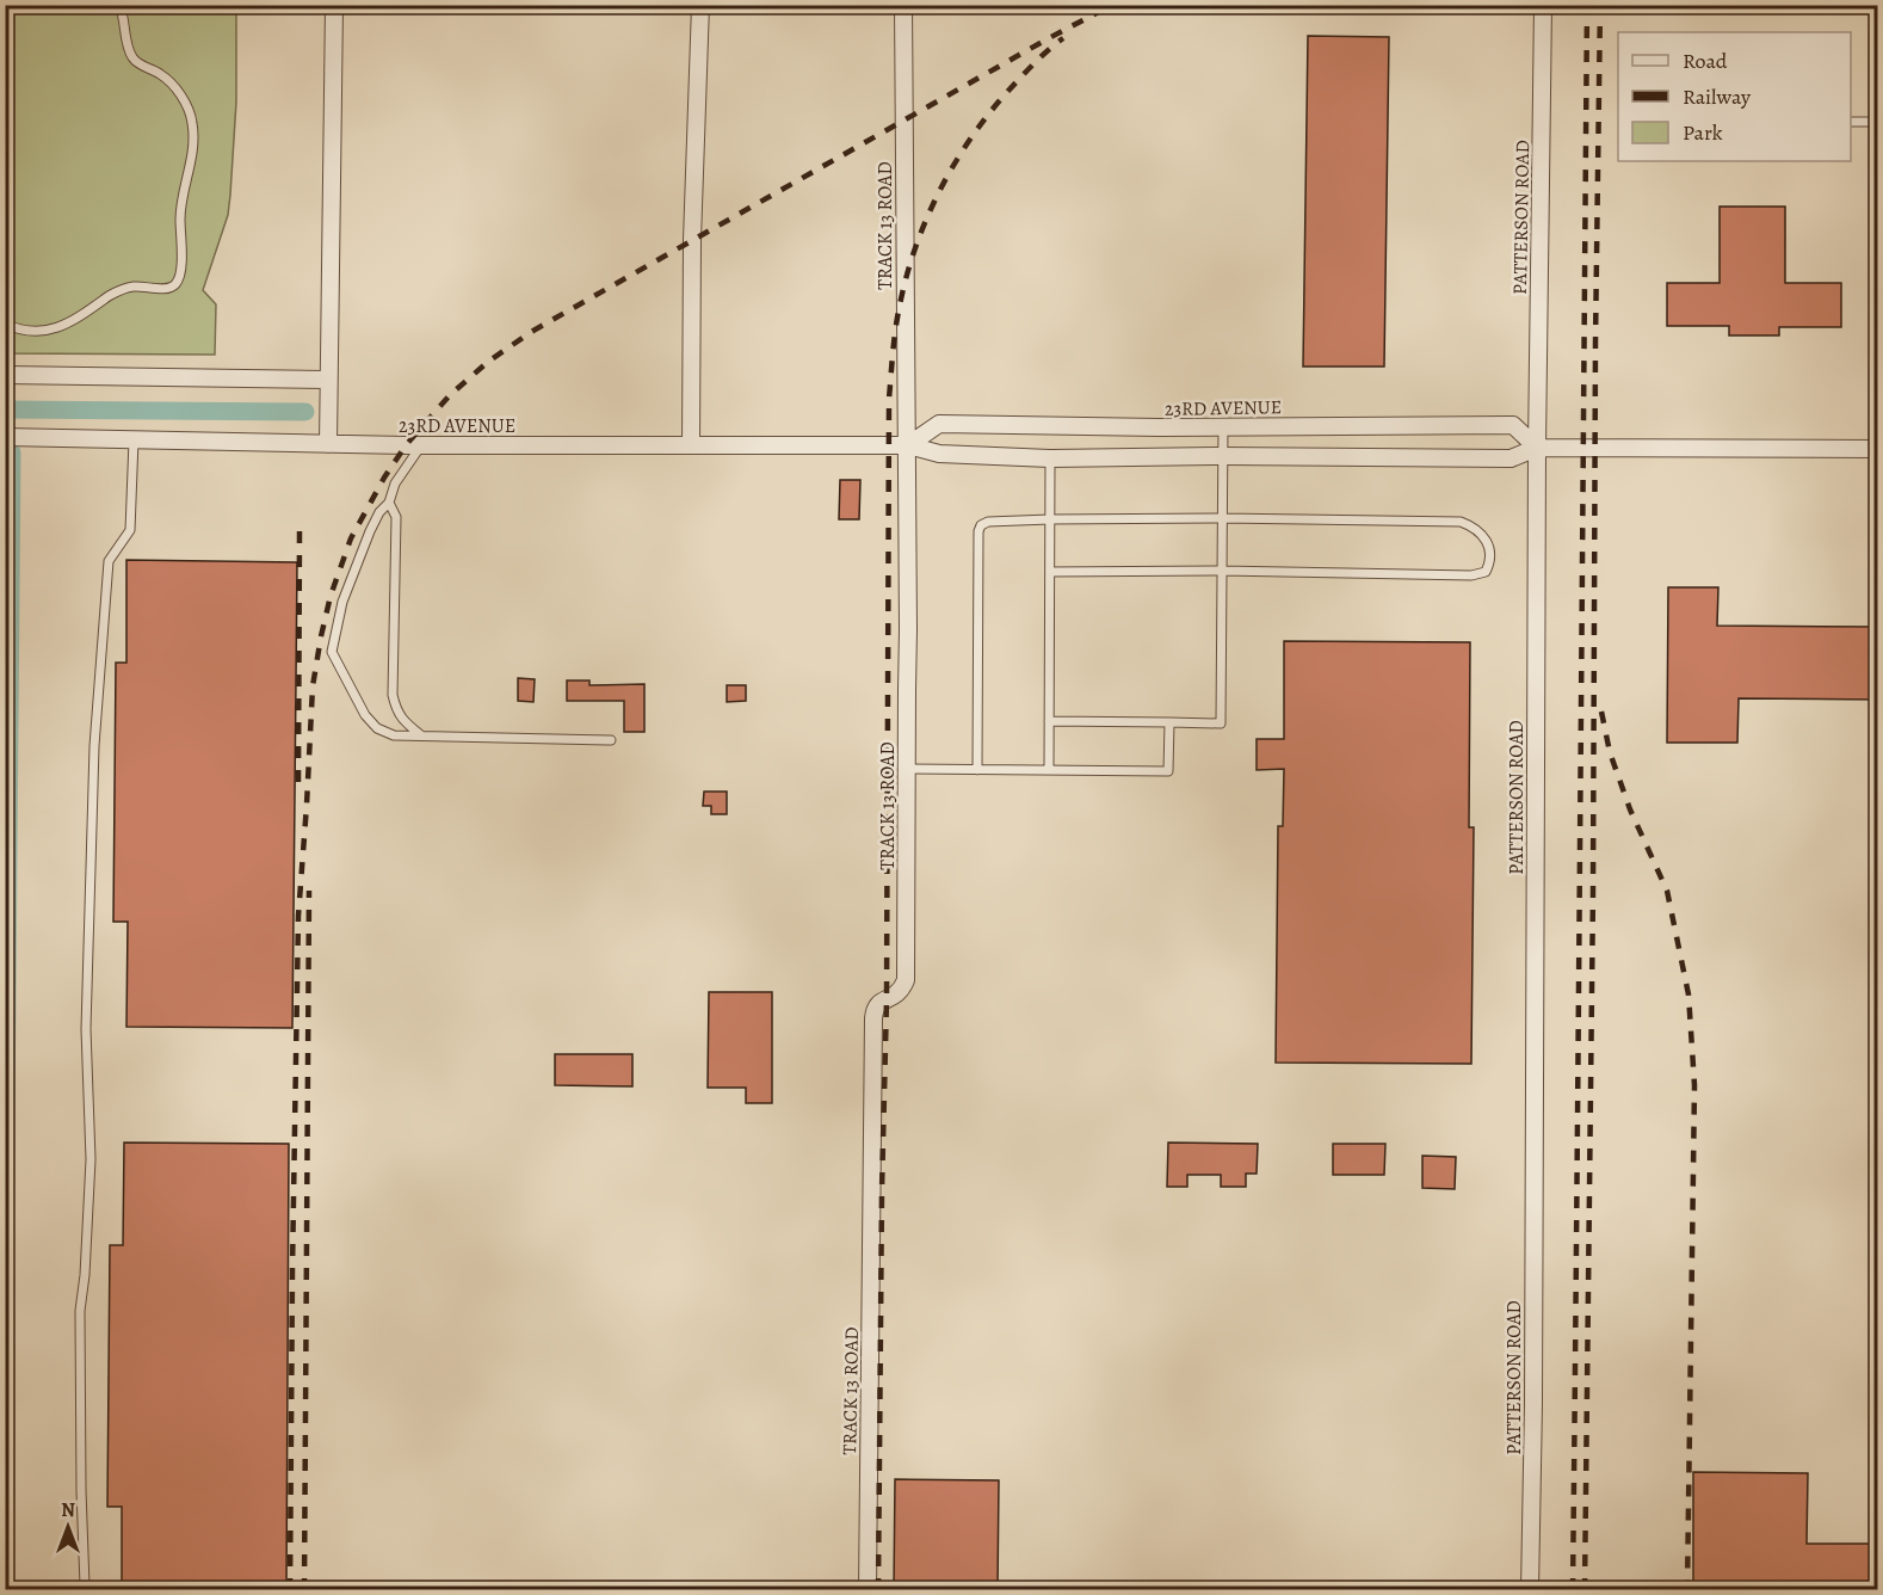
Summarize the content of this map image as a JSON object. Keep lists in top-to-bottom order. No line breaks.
{"streets":{"street":["PATTERSON ROAD","TRACK 13 ROAD","23RD AVENUE"]},"crossings":[["PATTERSON ROAD","23RD AVENUE"],["TRACK 13 ROAD","23RD AVENUE"]],"legend":["Road","Railway","Park"],"north":"top"}
